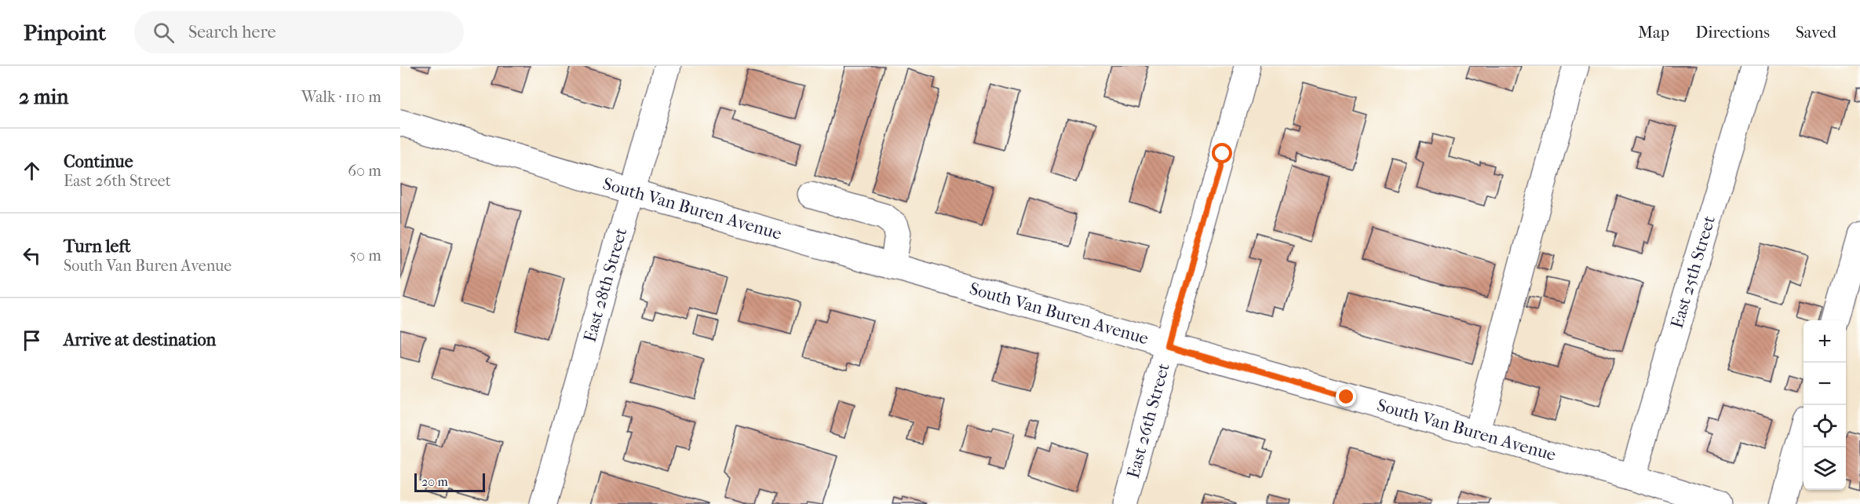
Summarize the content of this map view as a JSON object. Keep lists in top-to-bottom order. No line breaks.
{"streets":{"street":["South Van Buren Avenue","East 25th Street","East 28th Street","East 26th Street"]},"crossings":[["South Van Buren Avenue","East 25th Street"],["South Van Buren Avenue","East 28th Street"],["South Van Buren Avenue","East 26th Street"]],"scale_bar":"20 m","page":{"header":"Pinpoint","search":"Search here","nav":["Map","Directions","Saved"],"heading":["2 min","Walk · 110 m"],"list":[["Continue","East 26th Street","60 m"],["Turn left","South Van Buren Avenue","50 m"],"Arrive at destination"],"map_buttons":["+","−"],"scale":"20 m"}}
